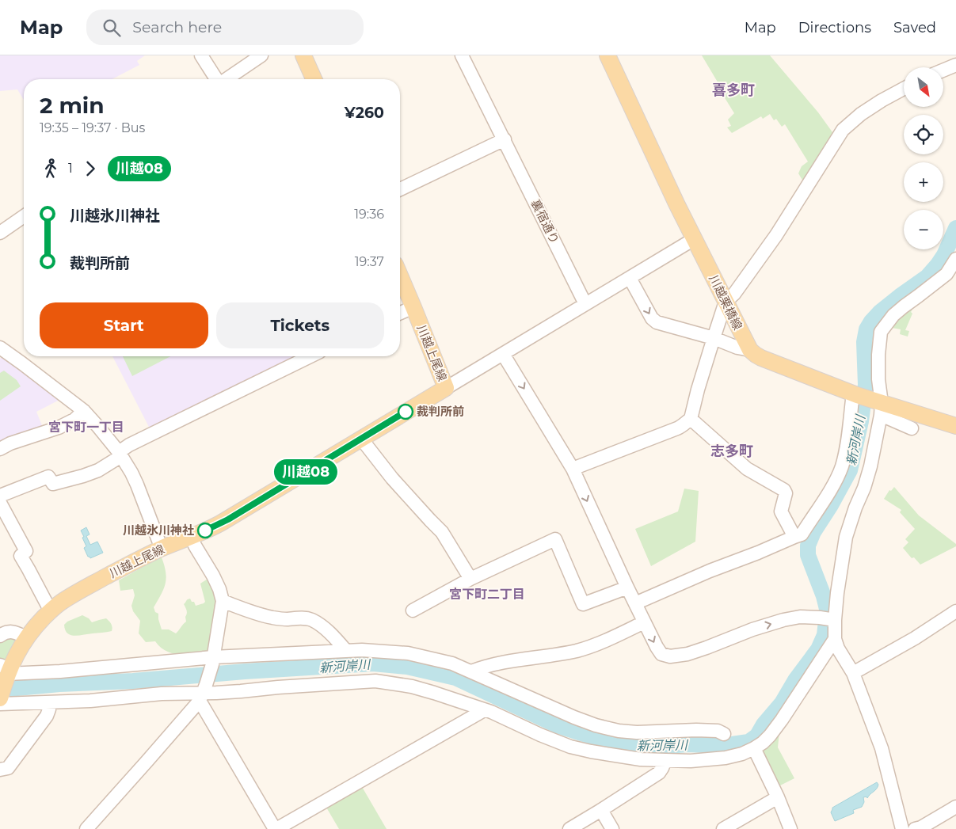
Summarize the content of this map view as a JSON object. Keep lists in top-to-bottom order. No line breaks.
{"streets":{"main road":["川越栗橋線","川越上尾線"],"street":["裏宿通り"]},"districts":["喜多町","宮下町一丁目","志多町","宮下町二丁目"],"water":["新河岸川"],"places":["裁判所前","川越氷川神社"],"lines":["bus line 川越08"],"north":"bottom right","page":{"header":"Map","search":"Search here","nav":["Map","Directions","Saved"],"on_map":"川越08","map_buttons":["+","−"],"heading":["2 min","19:35 – 19:37 · Bus","¥260"],"legs":["1","川越08"],"list":[{"name":"川越氷川神社","value":"19:36"},{"name":"裁判所前","value":"19:37"}],"buttons":["Start","Tickets"]}}
